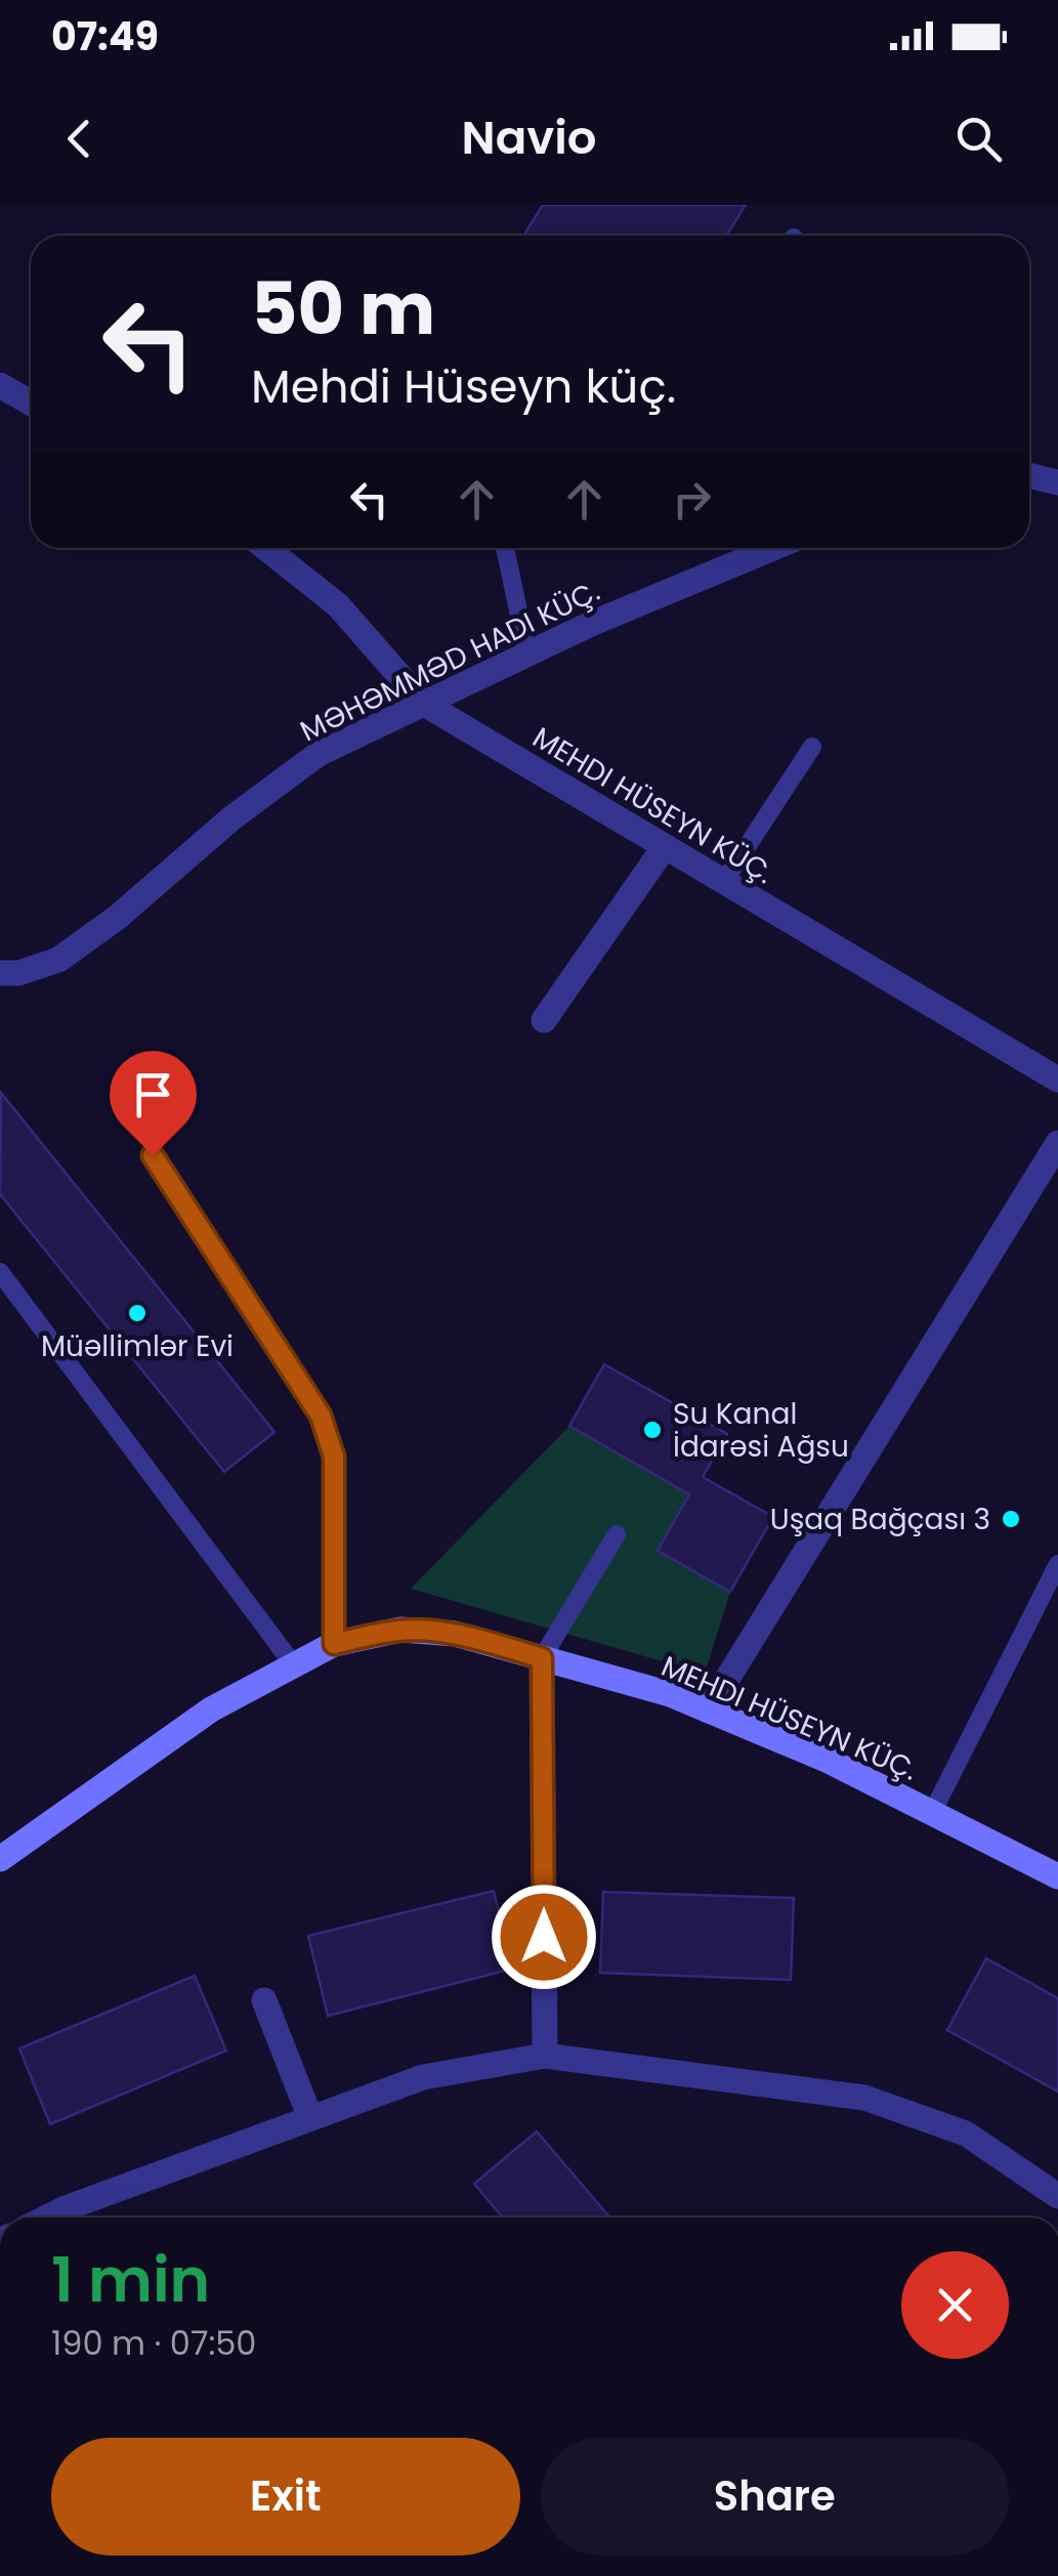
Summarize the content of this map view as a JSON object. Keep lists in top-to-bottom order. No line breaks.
{"streets":{"street":["MƏHƏMMƏD HADI KÜÇ.","MEHDI HÜSEYN KÜÇ."]},"crossings":[["MƏHƏMMƏD HADI KÜÇ.","MEHDI HÜSEYN KÜÇ."]],"places":["Müəllimlər Evi","Su Kanal İdarəsi Ağsu","Uşaq Bağçası 3"],"page":{"status":"07:49","header":"Navio","turn":["50 m","Mehdi Hüseyn küç."],"heading":["1 min","190 m · 07:50"],"buttons":["Exit","Share"]}}
